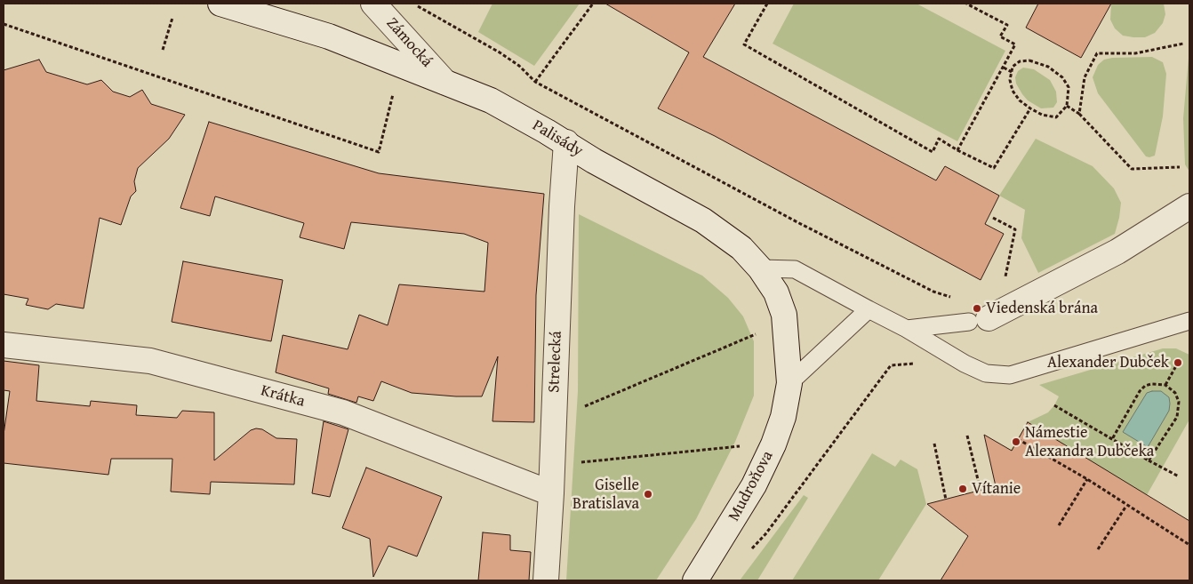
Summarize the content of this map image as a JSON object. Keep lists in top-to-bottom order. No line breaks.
{"streets":{"street":["Zámocká","Palisády","Strelecká","Krátka","Mudroňova"]},"crossings":[["Zámocká","Palisády"],["Palisády","Strelecká"],["Palisády","Mudroňova"],["Strelecká","Krátka"]],"places":["Viedenská brána","Alexander Dubček","Námestie Alexandra Dubčeka","Vítanie","Giselle Bratislava"]}
